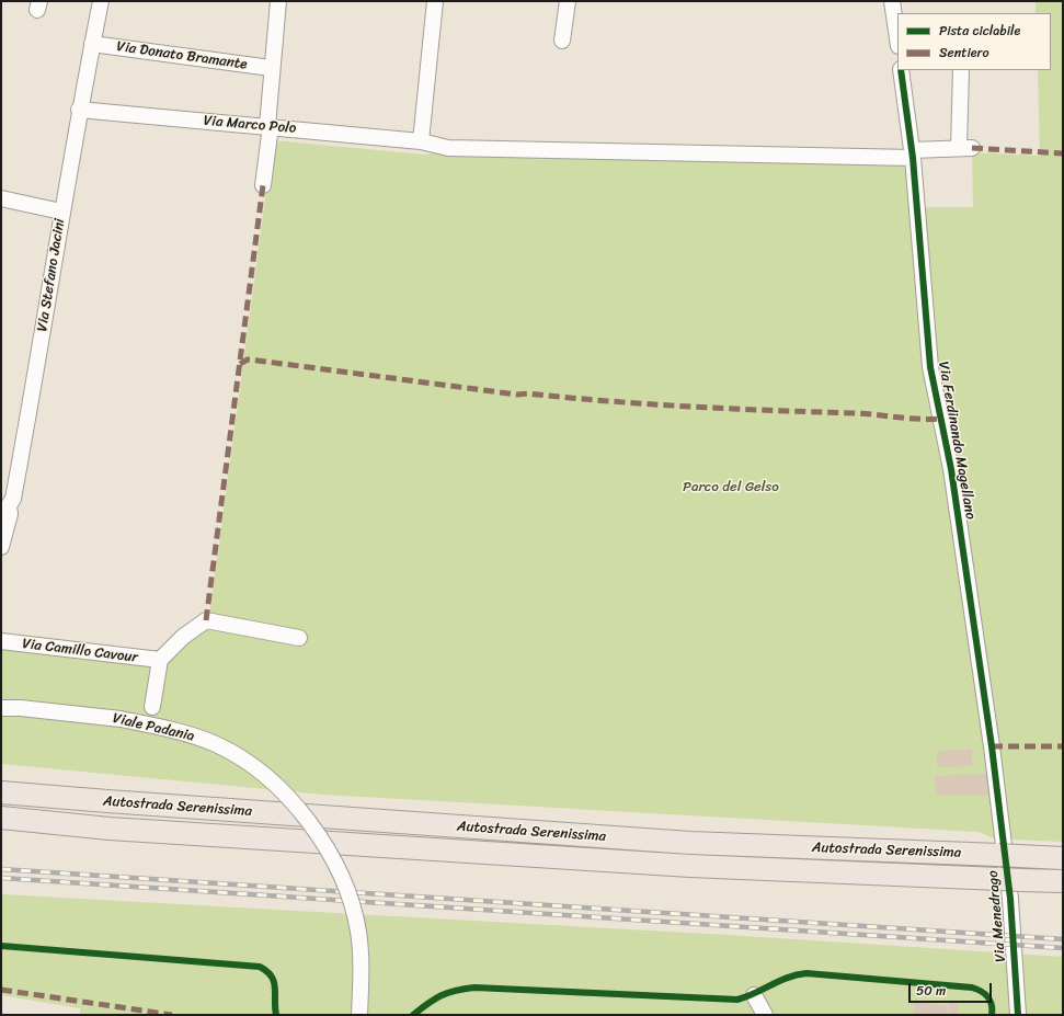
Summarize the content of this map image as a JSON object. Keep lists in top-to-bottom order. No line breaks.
{"streets":{"highway":["Autostrada Serenissima"],"street":["Via Donato Bramante","Via Marco Polo","Via Stefano Jacini","Via Ferdinando Magellano","Via Camillo Cavour","Viale Padania","Via Menedrago"]},"crossings":[["Via Donato Bramante","Via Stefano Jacini"],["Via Marco Polo","Via Stefano Jacini"],["Via Marco Polo","Via Ferdinando Magellano"],["Via Ferdinando Magellano","Via Menedrago"]],"parks":["Parco del Gelso"],"legend":["Pista ciclabile","Sentiero"],"scale_bar":"50 m"}
